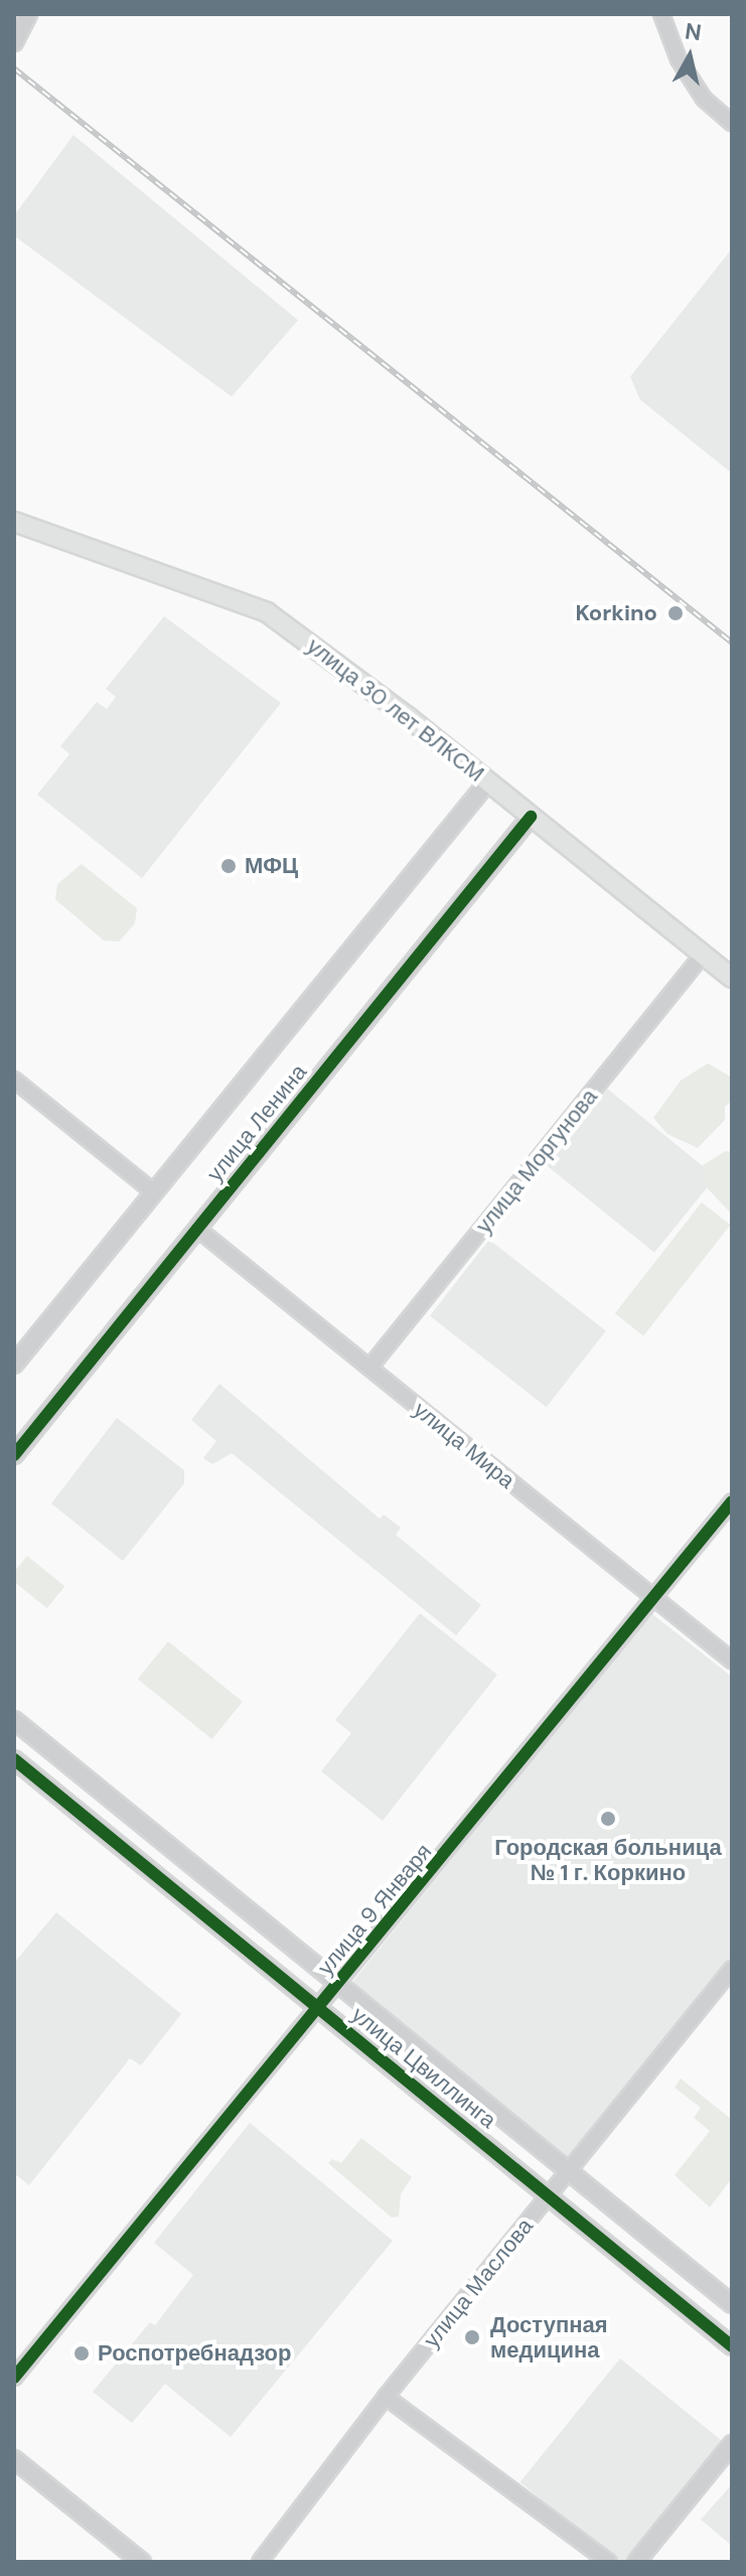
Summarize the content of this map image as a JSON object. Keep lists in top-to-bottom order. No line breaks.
{"streets":{"main road":["улица 30 лет ВЛКСМ"],"street":["улица Ленина","улица Моргунова","улица Мира","улица 9 Января","улица Цвиллинга","улица Маслова"]},"crossings":[["улица 30 лет ВЛКСМ","улица Ленина"],["улица 30 лет ВЛКСМ","улица Моргунова"],["улица Ленина","улица Мира"],["улица Моргунова","улица Мира"],["улица Мира","улица 9 Января"],["улица 9 Января","улица Цвиллинга"],["улица Цвиллинга","улица Маслова"]],"places":["Korkino","МФЦ","Городская больница № 1 г. Коркино","Доступная медицина","Роспотребнадзор"],"north":"top"}
